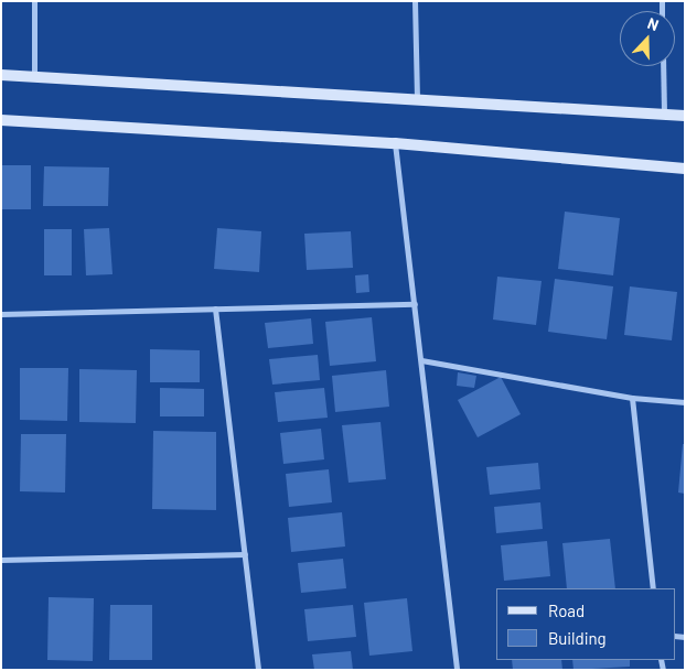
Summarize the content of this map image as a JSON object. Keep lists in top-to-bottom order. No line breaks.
{"legend":["Road","Building"],"north":"top"}
